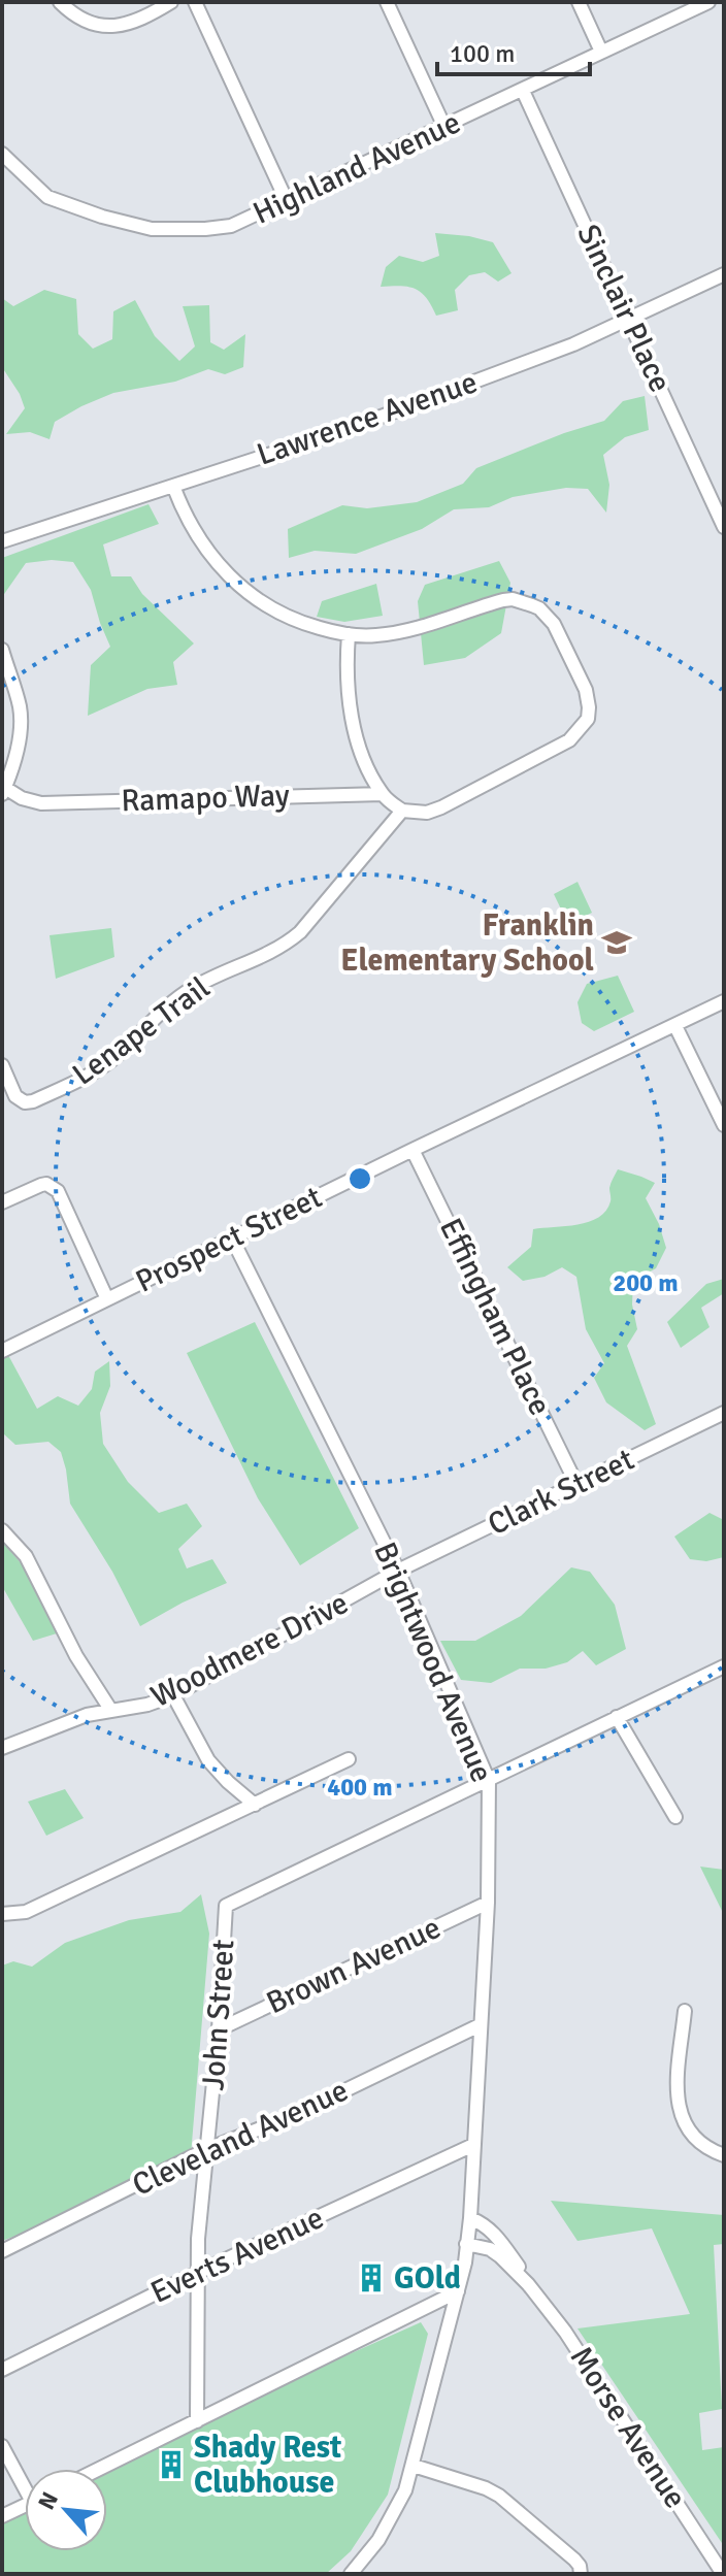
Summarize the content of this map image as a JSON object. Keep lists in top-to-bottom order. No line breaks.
{"streets":{"street":["Highland Avenue","Sinclair Place","Lawrence Avenue","Ramapo Way","Lenape Trail","Prospect Street","Effingham Place","Clark Street","Woodmere Drive","Brightwood Avenue","Brown Avenue","John Street","Cleveland Avenue","Everts Avenue","Morse Avenue"]},"crossings":[["Highland Avenue","Sinclair Place"],["Sinclair Place","Lawrence Avenue"],["Ramapo Way","Lenape Trail"],["Prospect Street","Effingham Place"],["Prospect Street","Brightwood Avenue"],["Effingham Place","Clark Street"],["Clark Street","Woodmere Drive"],["Clark Street","Brightwood Avenue"],["Woodmere Drive","Brightwood Avenue"],["Brightwood Avenue","Brown Avenue"],["Brightwood Avenue","John Street"],["Brightwood Avenue","Cleveland Avenue"],["Brightwood Avenue","Everts Avenue"],["Brightwood Avenue","Morse Avenue"],["Brown Avenue","John Street"],["John Street","Cleveland Avenue"],["John Street","Everts Avenue"]],"places":{"school or university":["Franklin Elementary School"],"building":["GOld","Shady Rest Clubhouse"]},"scale_bar":"100 m","north":"top left","rings":["200 m","400 m"]}
